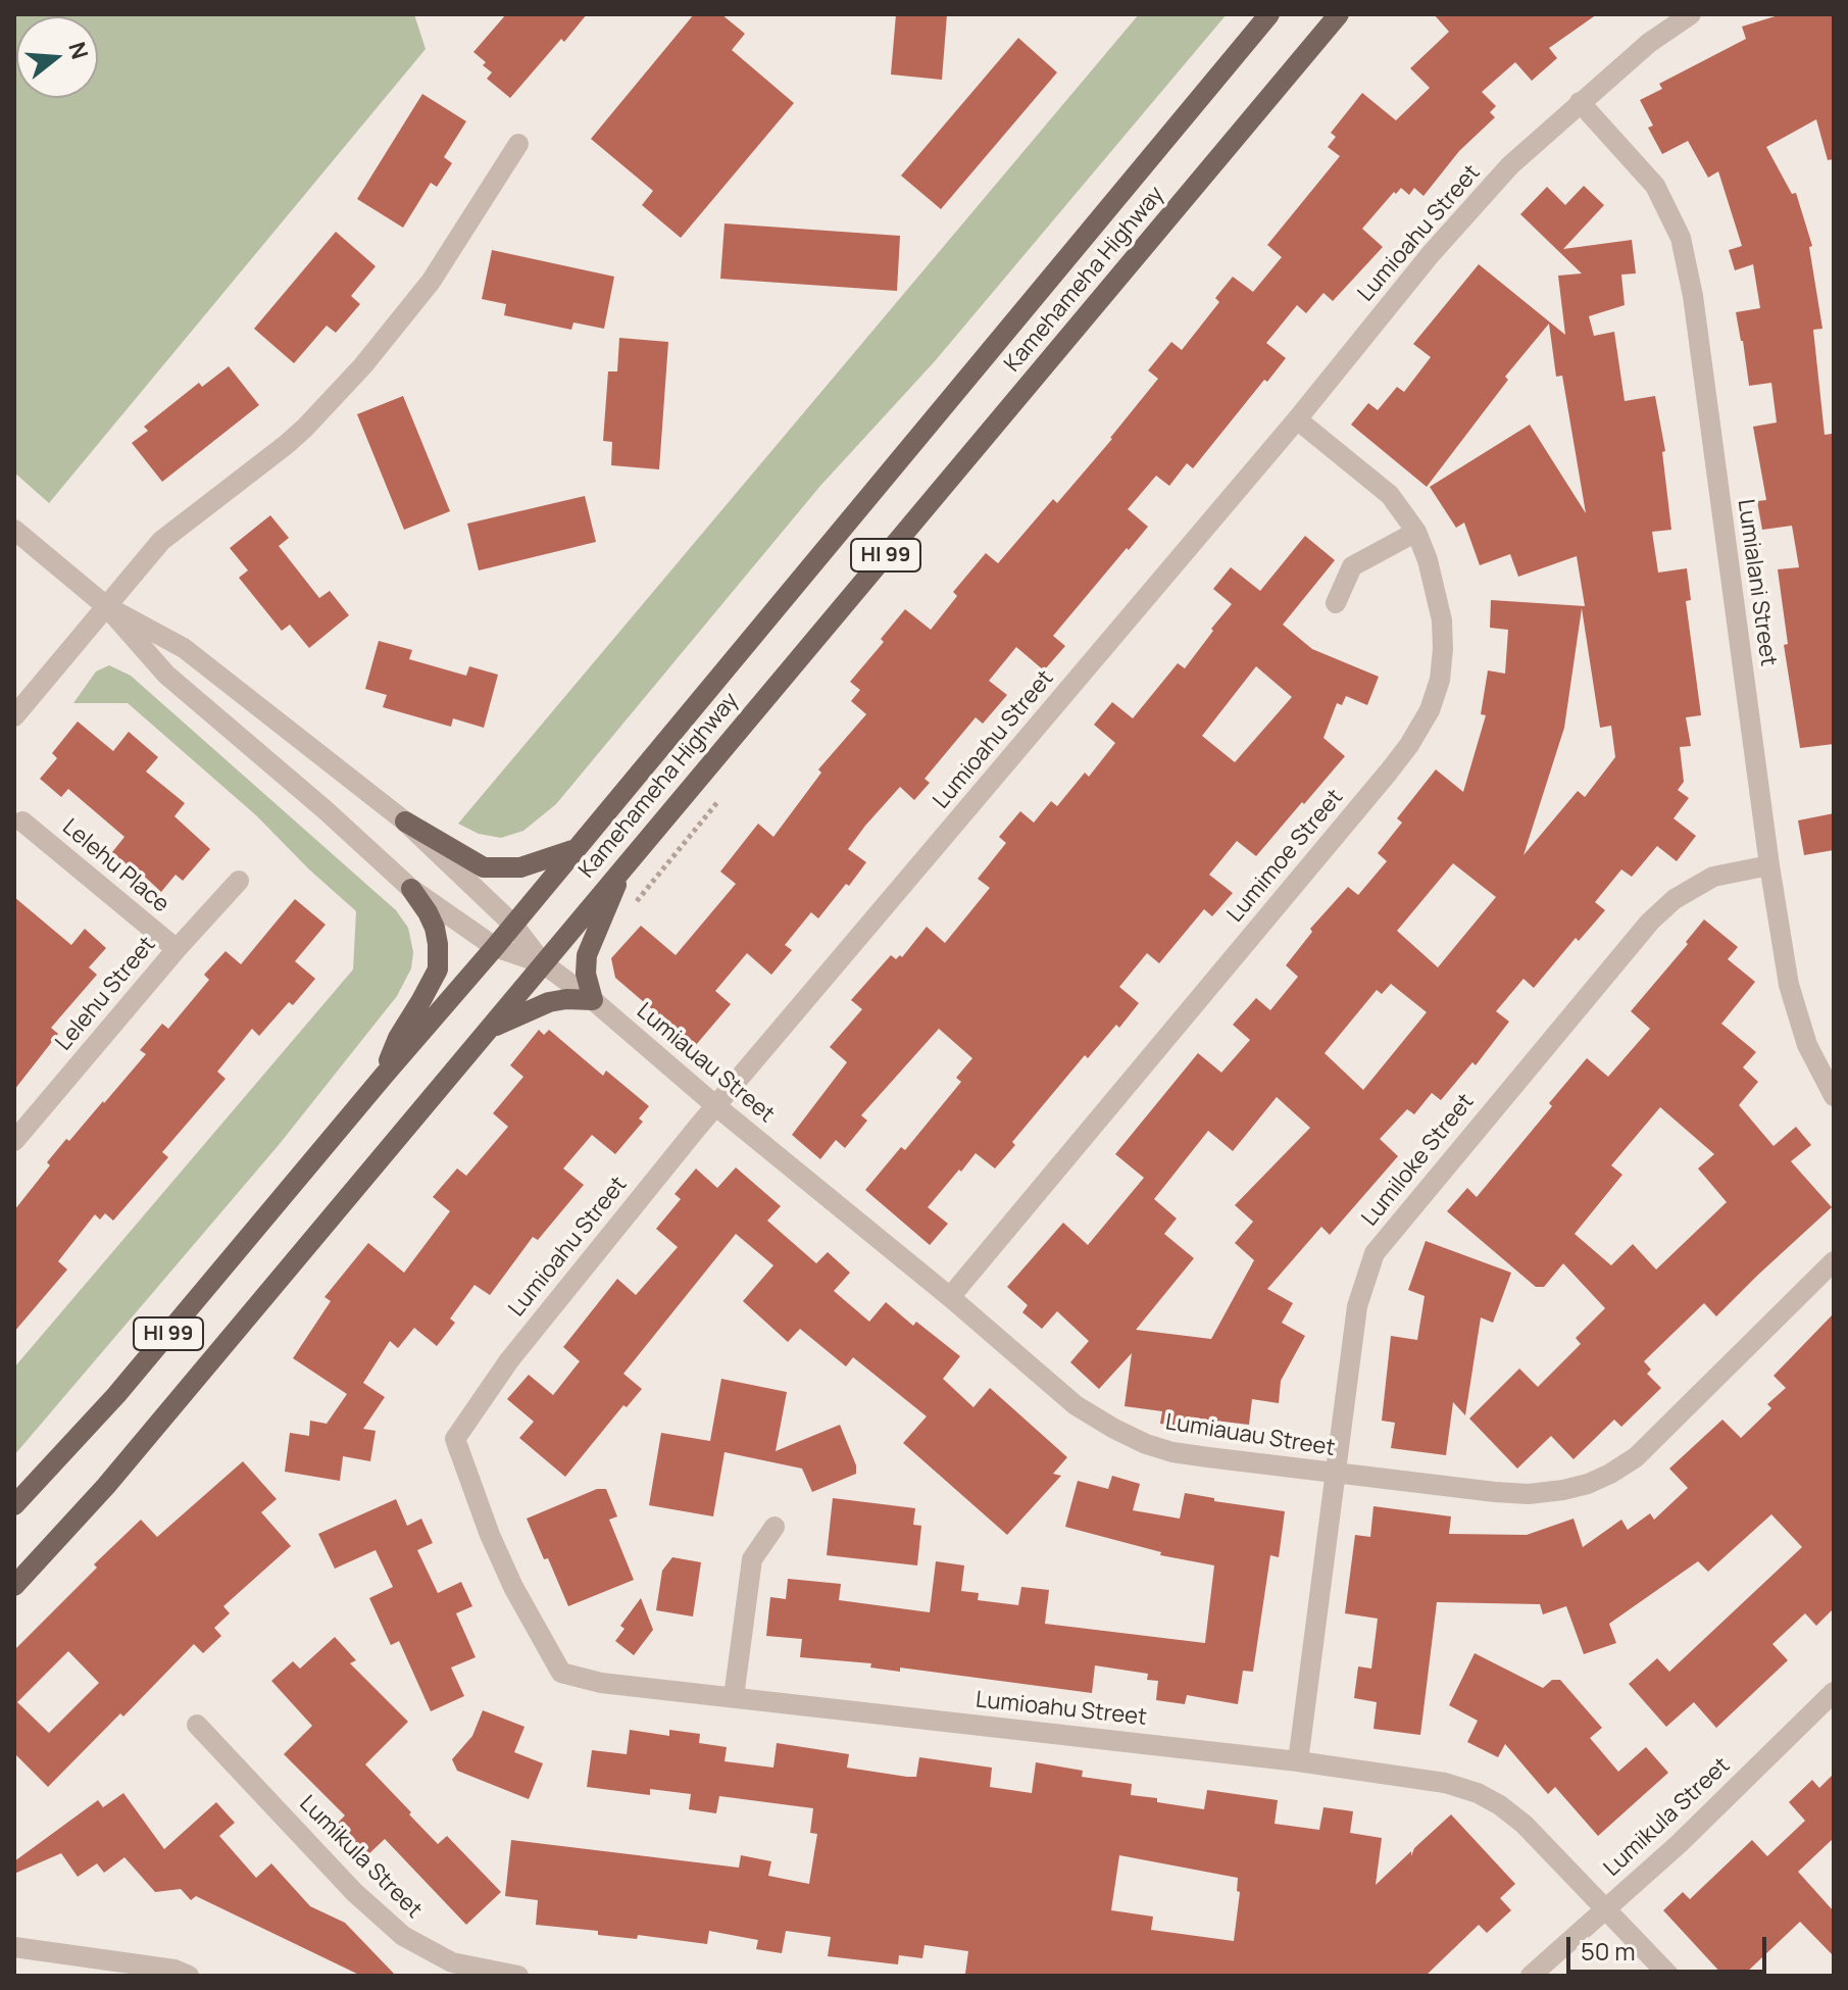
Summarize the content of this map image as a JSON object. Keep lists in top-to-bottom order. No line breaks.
{"streets":{"main road":["Kamehameha Highway","HI 99"],"street":["Lumioahu Street","Lumialani Street","Lumimoe Street","Lelehu Place","Lelehu Street","Lumiauau Street","Lumiloke Street","Lumikula Street"]},"crossings":[["Lumioahu Street","Lumialani Street"],["Lumioahu Street","Lumimoe Street"],["Lumioahu Street","Lumiauau Street"],["Lumioahu Street","Lumiloke Street"],["Lumioahu Street","Lumikula Street"],["Kamehameha Highway","Lumiauau Street"],["Lumialani Street","Lumiloke Street"],["Lumimoe Street","Lumiauau Street"],["Lelehu Place","Lelehu Street"],["Lumiauau Street","Lumiloke Street"]],"scale_bar":"50 m","north":"right"}
